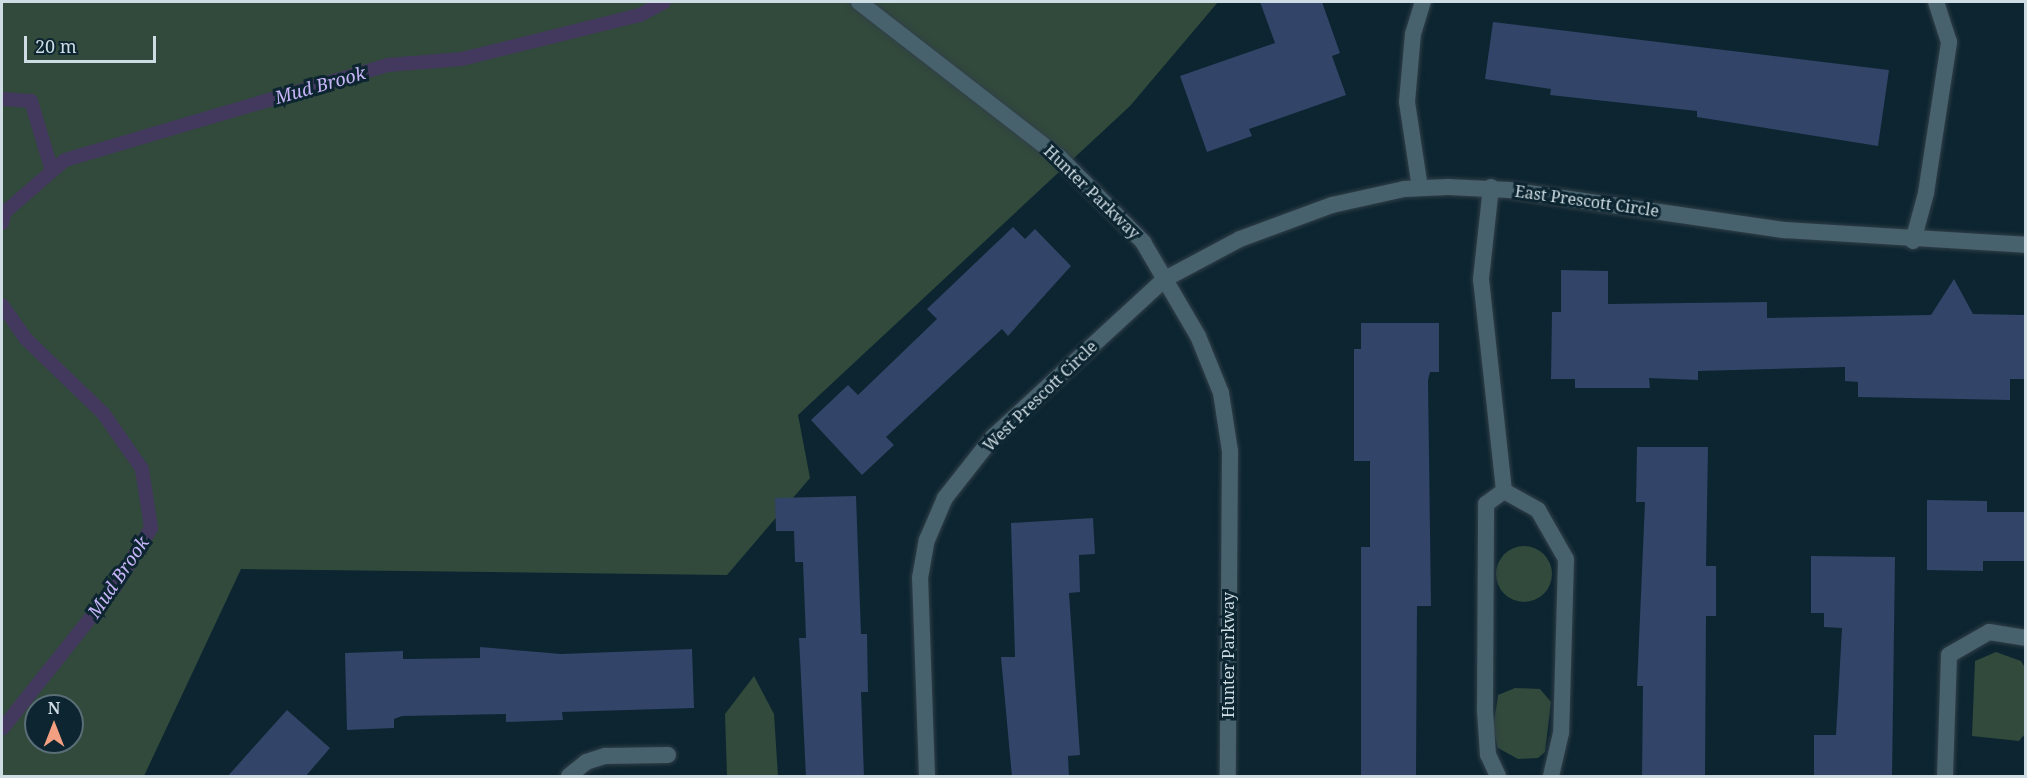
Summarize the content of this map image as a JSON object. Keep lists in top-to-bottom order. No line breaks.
{"streets":{"street":["Hunter Parkway","East Prescott Circle","West Prescott Circle"]},"crossings":[["Hunter Parkway","East Prescott Circle"],["Hunter Parkway","West Prescott Circle"],["East Prescott Circle","West Prescott Circle"]],"water":["Mud Brook"],"scale_bar":"20 m","north":"top"}
